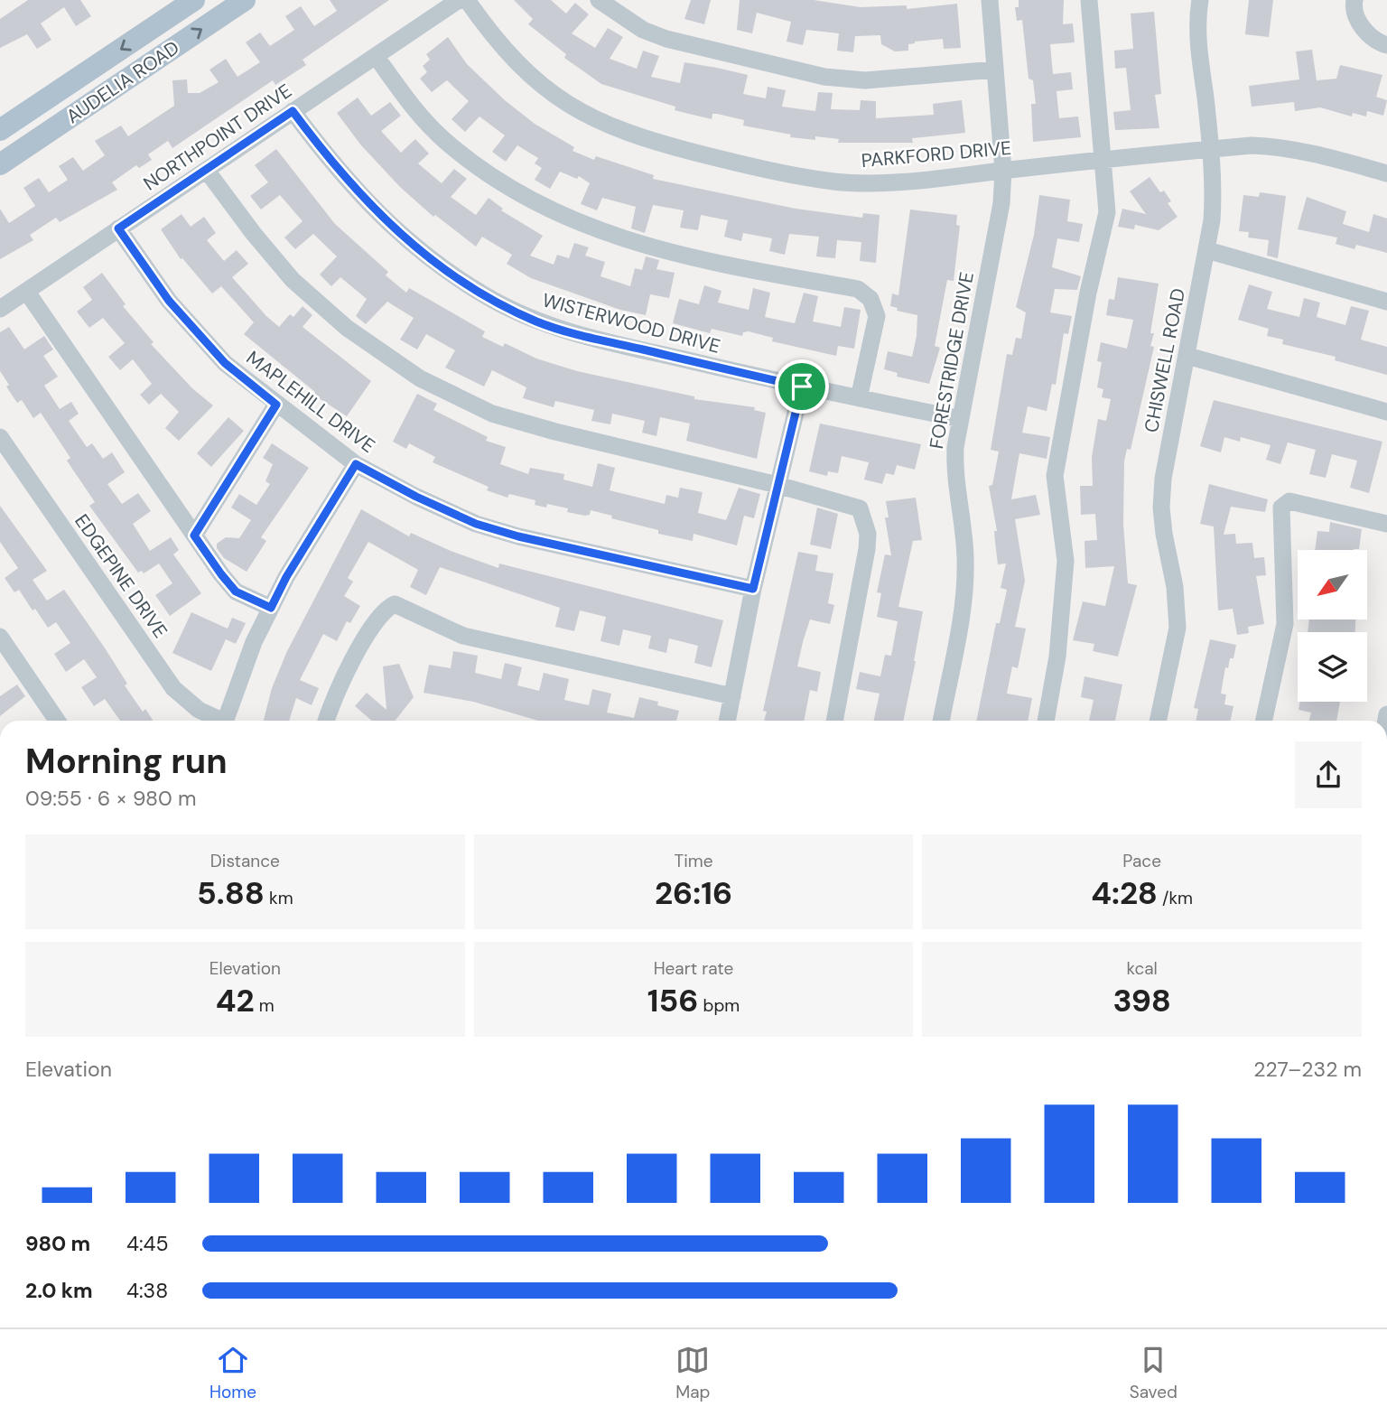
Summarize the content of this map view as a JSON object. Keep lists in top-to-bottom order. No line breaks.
{"streets":{"main road":["AUDELIA ROAD"],"street":["NORTHPOINT DRIVE","PARKFORD DRIVE","WISTERWOOD DRIVE","FORESTRIDGE DRIVE","CHISWELL ROAD","MAPLEHILL DRIVE","EDGEPINE DRIVE"]},"crossings":[["NORTHPOINT DRIVE","WISTERWOOD DRIVE"],["NORTHPOINT DRIVE","MAPLEHILL DRIVE"],["PARKFORD DRIVE","FORESTRIDGE DRIVE"],["PARKFORD DRIVE","CHISWELL ROAD"],["WISTERWOOD DRIVE","FORESTRIDGE DRIVE"]],"north":"bottom left","page":{"heading":["Morning run","09:55 · 6 × 980 m"],"stats":[["Distance","5.88 km"],["Time","26:16"],["Pace","4:28 /km"],["Elevation","42 m"],["Heart rate","156 bpm"],["kcal","398"]],"chart":["Elevation","227–232 m"],"list":[{"name":"980 m","note":"4:45"},{"name":"2.0 km","note":"4:38"}],"tabs":["Home","Map","Saved"]}}
